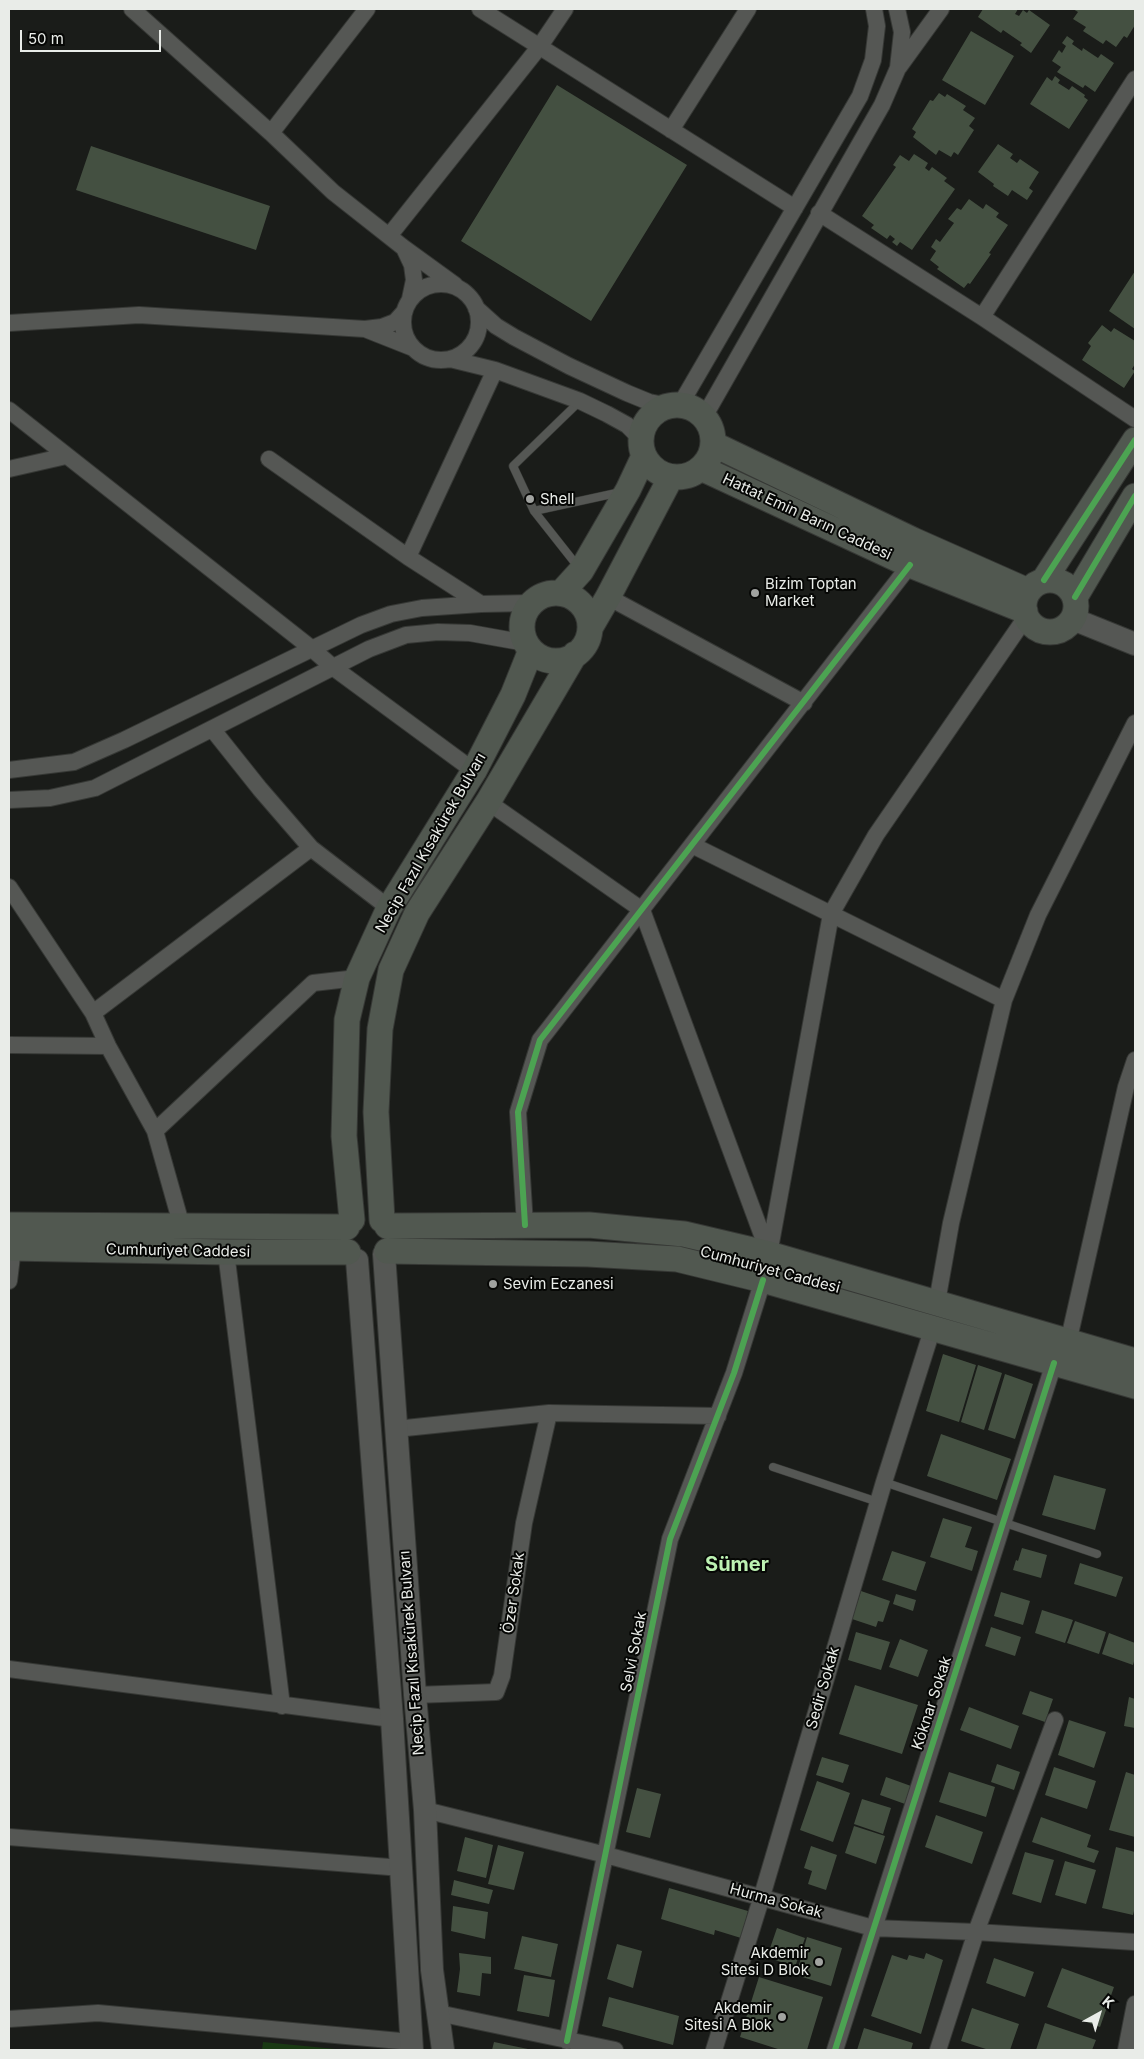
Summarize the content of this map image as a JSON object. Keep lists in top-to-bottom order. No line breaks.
{"streets":{"main road":["Hattat Emin Barın Caddesi","Necip Fazıl Kısakürek Bulvarı","Cumhuriyet Caddesi"],"street":["Özer Sokak","Selvi Sokak","Sedir Sokak","Köknar Sokak","Hurma Sokak"]},"crossings":[["Necip Fazıl Kısakürek Bulvarı","Cumhuriyet Caddesi"],["Necip Fazıl Kısakürek Bulvarı","Özer Sokak"],["Necip Fazıl Kısakürek Bulvarı","Hurma Sokak"],["Cumhuriyet Caddesi","Selvi Sokak"],["Cumhuriyet Caddesi","Sedir Sokak"],["Cumhuriyet Caddesi","Köknar Sokak"],["Selvi Sokak","Hurma Sokak"],["Sedir Sokak","Hurma Sokak"],["Köknar Sokak","Hurma Sokak"]],"districts":["Sümer"],"places":["Shell","Bizim Toptan Market","Sevim Eczanesi","Akdemir Sitesi D Blok","Akdemir Sitesi A Blok"],"scale_bar":"50 m","north":"top right"}
